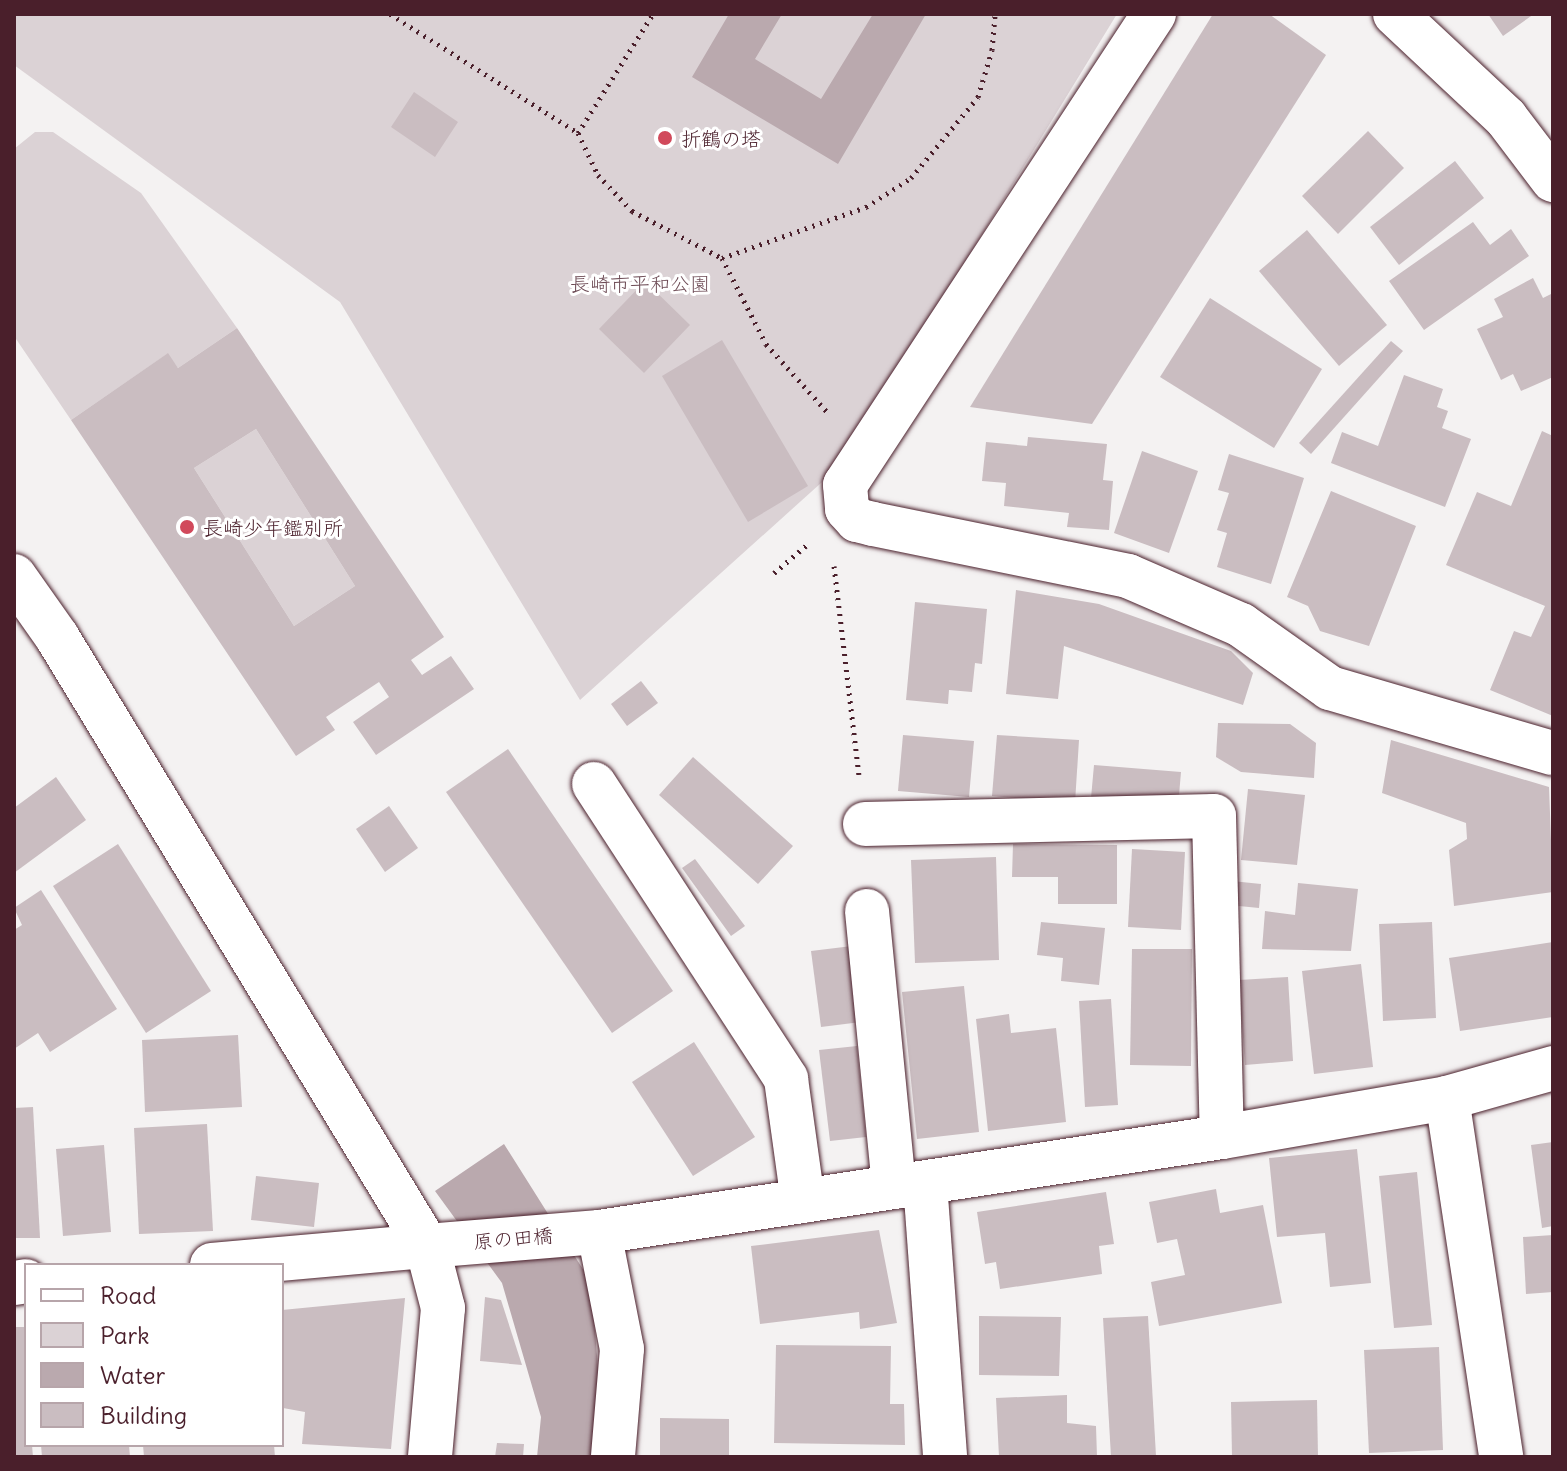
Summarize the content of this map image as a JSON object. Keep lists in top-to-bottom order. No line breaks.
{"streets":{"street":["原の田橋"]},"parks":["長崎市平和公園"],"places":["折鶴の塔","長崎少年鑑別所"],"legend":["Road","Park","Water","Building"]}
